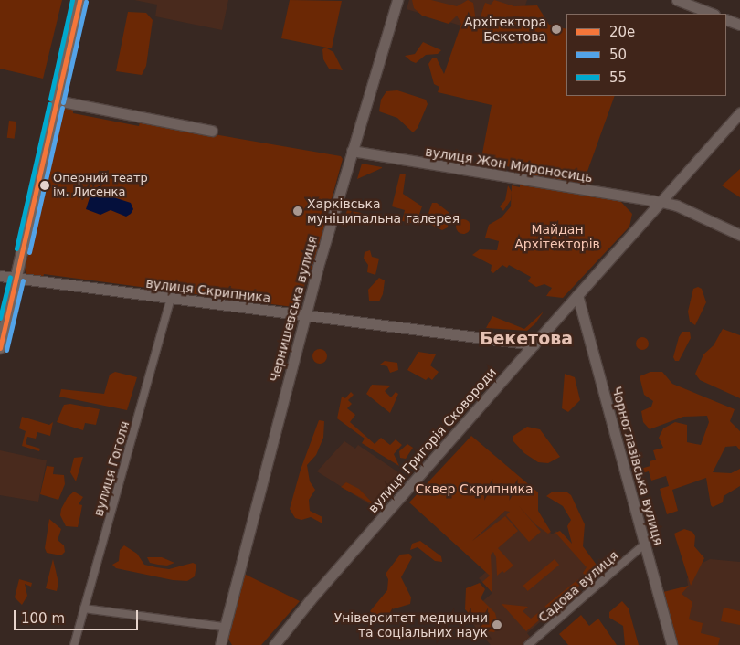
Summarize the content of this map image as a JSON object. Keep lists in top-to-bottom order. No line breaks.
{"streets":{"street":["вулиця Жон Мироносиць","вулиця Скрипника","Чернишевська вулиця","вулиця Григорія Сковороди","Чорноглазівська вулиця","вулиця Гоголя","Садова вулиця"]},"crossings":[["вулиця Жон Мироносиць","Чернишевська вулиця"],["вулиця Жон Мироносиць","вулиця Григорія Сковороди"],["вулиця Скрипника","Чернишевська вулиця"],["вулиця Скрипника","вулиця Григорія Сковороди"],["вулиця Скрипника","вулиця Гоголя"],["вулиця Григорія Сковороди","Чорноглазівська вулиця"],["Чорноглазівська вулиця","Садова вулиця"]],"districts":["Бекетова"],"parks":["Майдан Архітекторів","Сквер Скрипника"],"places":["Архітектора Бекетова","Оперний театр ім. Лисенка","Харківська муніципальна галерея","Університет медицини та соціальних наук"],"lines":["transit line 20е","transit line 55","transit line 50"],"legend":["20е","50","55"],"scale_bar":"100 m"}
